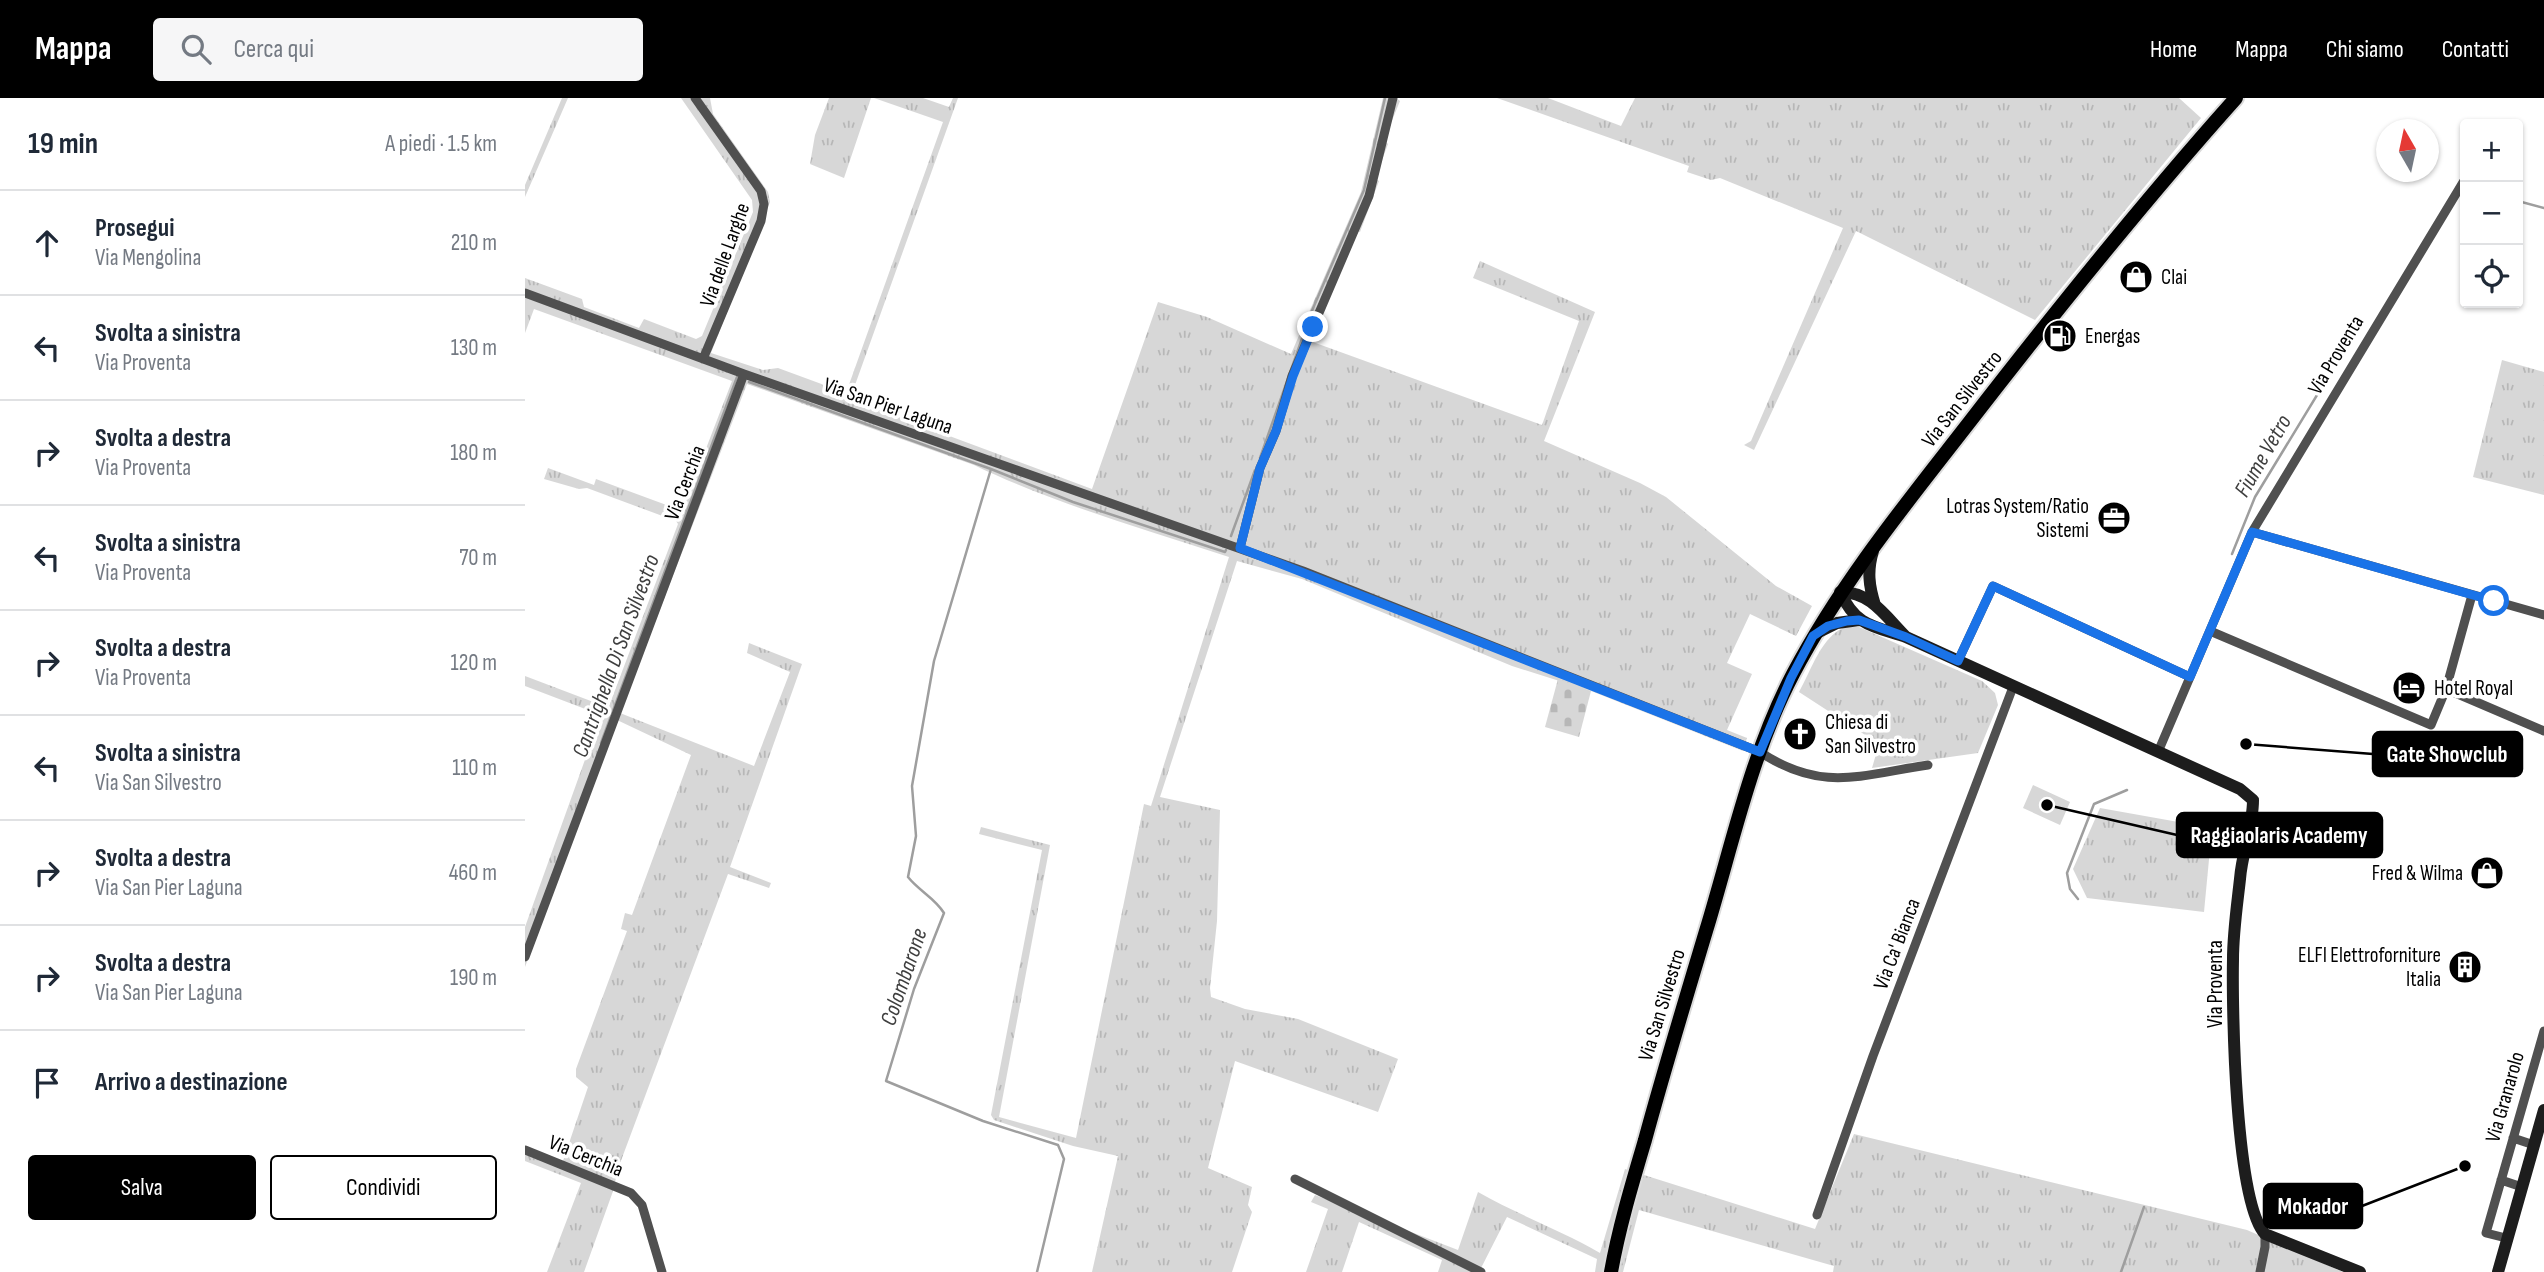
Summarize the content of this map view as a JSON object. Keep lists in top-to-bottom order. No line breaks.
{"streets":{"main road":["Via San Silvestro"],"street":["Via delle Larghe","Via Proventa","Via San Pier Laguna","Via Cerchia","Via Ca' Bianca","Via Granarolo"]},"crossings":[["Via delle Larghe","Via San Pier Laguna"],["Via Proventa","Via San Silvestro"],["Via Proventa","Via Ca' Bianca"],["Via San Silvestro","Via San Pier Laguna"],["Via San Pier Laguna","Via Cerchia"]],"water":["Fiume Vetro","Cantrighella Di San Silvestro","Colombarone"],"places":{"shop":["Clai","Fred & Wilma"],"fuel station":["Energas"],"office":["Lotras System/Ratio Sistemi"],"hotel":["Hotel Royal"],"church":["Chiesa di San Silvestro"],"other":["Gate Showclub","Raggiaolaris Academy","Mokador"],"building":["ELFI Elettroforniture Italia"]},"north":"top","page":{"header":"Mappa","search":"Cerca qui","nav":["Home","Mappa","Chi siamo","Contatti"],"heading":["19 min","A piedi · 1.5 km"],"map_buttons":["+","−"],"list":[["Prosegui","Via Mengolina","210 m"],["Svolta a sinistra","Via Proventa","130 m"],["Svolta a destra","Via Proventa","180 m"],["Svolta a sinistra","Via Proventa","70 m"],["Svolta a destra","Via Proventa","120 m"],["Svolta a sinistra","Via San Silvestro","110 m"],["Svolta a destra","Via San Pier Laguna","460 m"],["Svolta a destra","Via San Pier Laguna","190 m"],"Arrivo a destinazione"],"buttons":["Salva","Condividi"]}}
